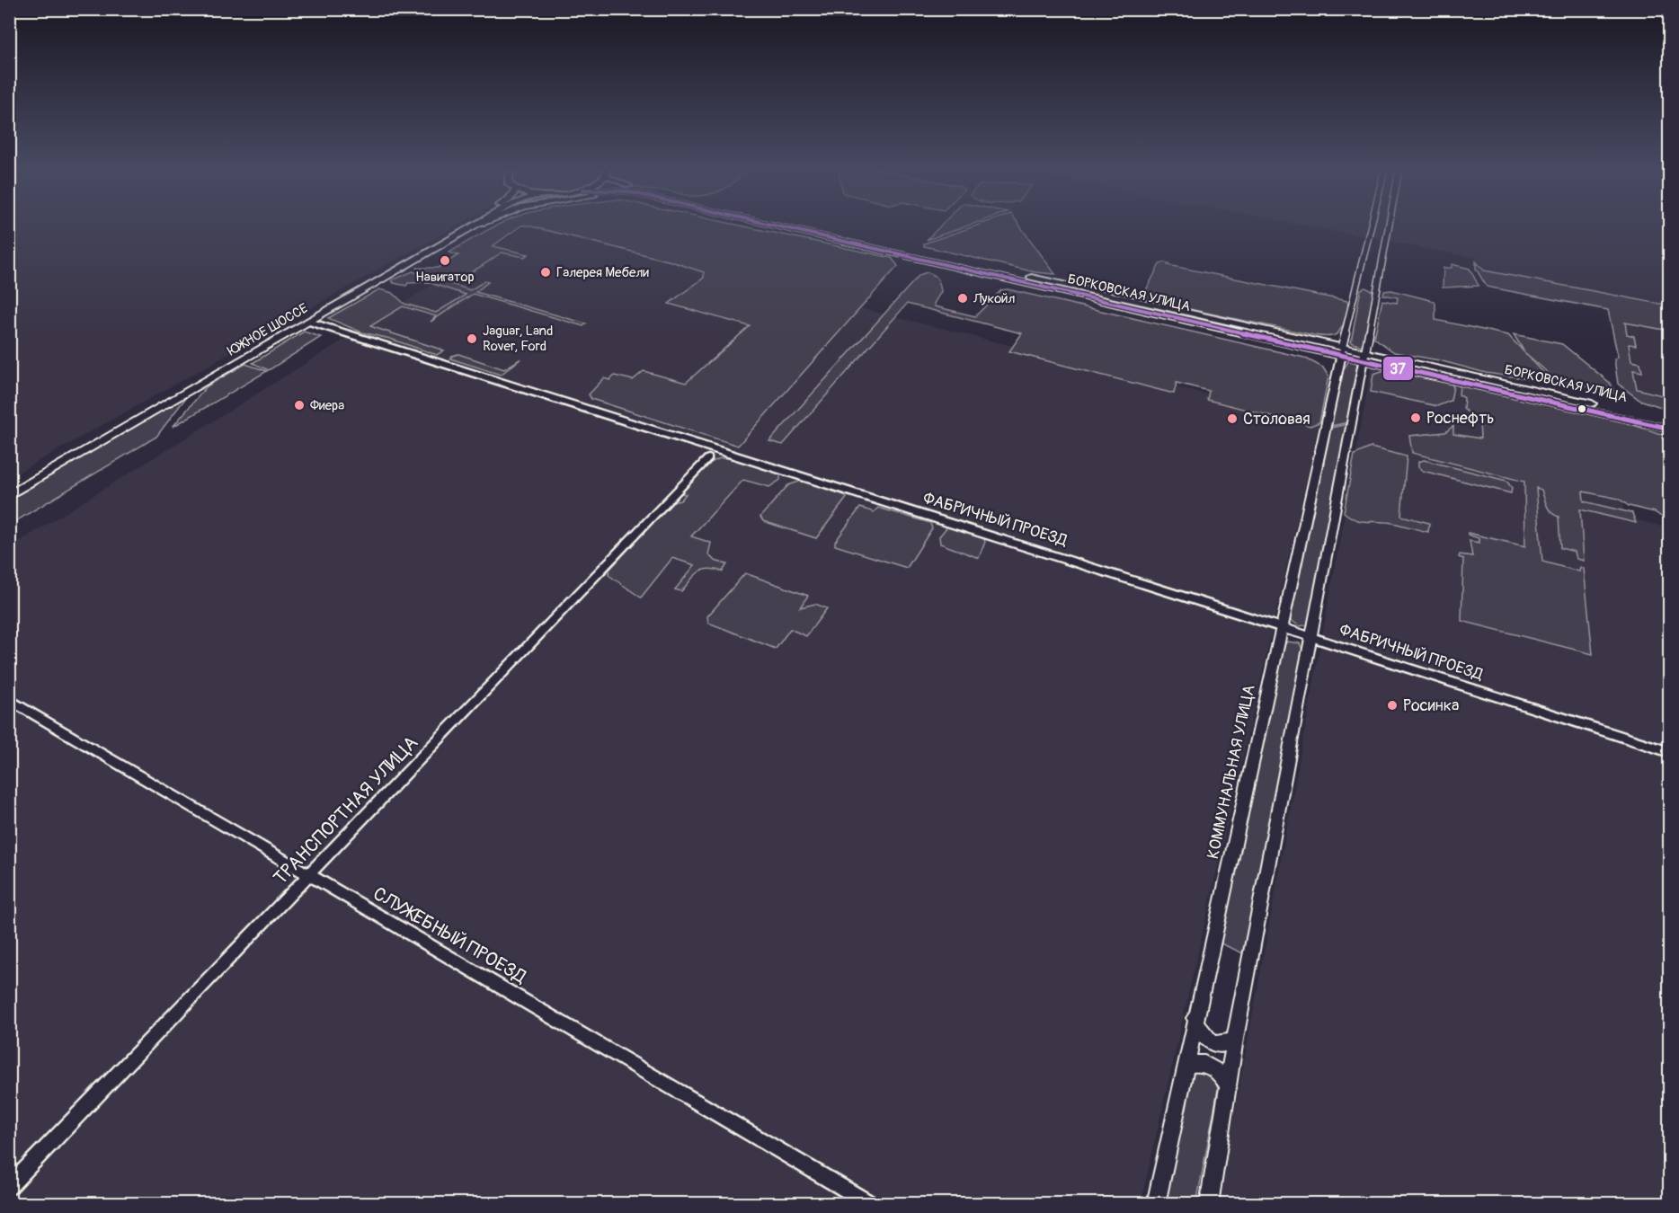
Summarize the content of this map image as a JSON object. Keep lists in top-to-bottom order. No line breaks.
{"streets":{"main road":["БОРКОВСКАЯ УЛИЦА","ЮЖНОЕ ШОССЕ","ФАБРИЧНЫЙ ПРОЕЗД","КОММУНАЛЬНАЯ УЛИЦА"],"street":["ТРАНСПОРТНАЯ УЛИЦА","СЛУЖЕБНЫЙ ПРОЕЗД"]},"crossings":[["БОРКОВСКАЯ УЛИЦА","КОММУНАЛЬНАЯ УЛИЦА"],["ЮЖНОЕ ШОССЕ","ФАБРИЧНЫЙ ПРОЕЗД"],["ФАБРИЧНЫЙ ПРОЕЗД","КОММУНАЛЬНАЯ УЛИЦА"],["ТРАНСПОРТНАЯ УЛИЦА","СЛУЖЕБНЫЙ ПРОЕЗД"]],"places":["Навигатор","Галерея Мебели","Лукойл","Jaguar, Land Rover, Ford","Фиера","Роснефть","Столовая","Росинка"],"lines":["transit line 37"]}
